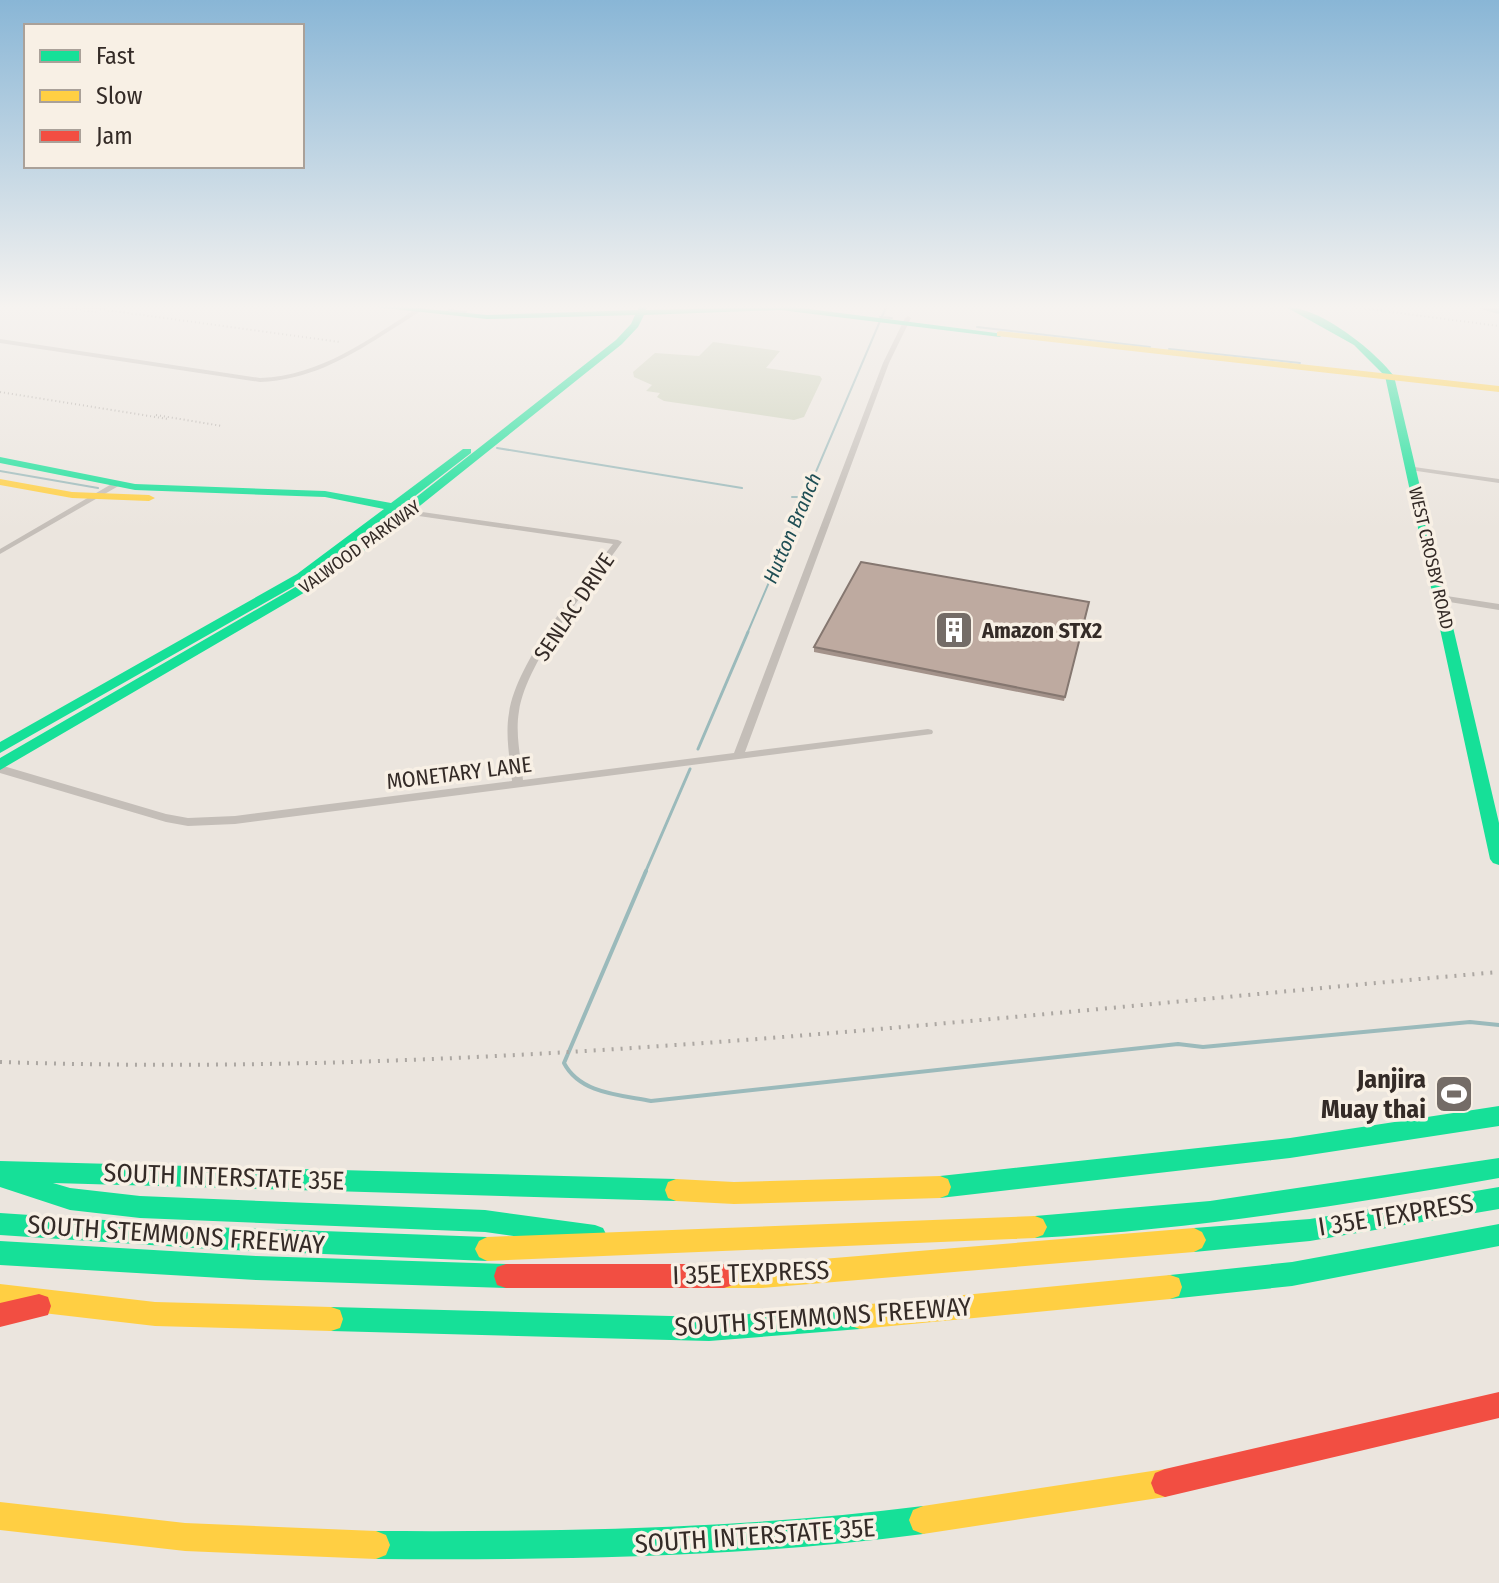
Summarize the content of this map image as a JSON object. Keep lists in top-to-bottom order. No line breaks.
{"streets":{"main road":["VALWOOD PARKWAY","WEST CROSBY ROAD","SENLAC DRIVE","SOUTH INTERSTATE 35E","I 35E TEXPRESS","SOUTH STEMMONS FREEWAY"],"street":["MONETARY LANE"]},"crossings":[["VALWOOD PARKWAY","SENLAC DRIVE"],["VALWOOD PARKWAY","MONETARY LANE"],["SENLAC DRIVE","MONETARY LANE"]],"water":["Hutton Branch"],"places":{"building":["Amazon STX2"],"sports":["Janjira Muay thai"]},"legend":["Fast","Slow","Jam"]}
